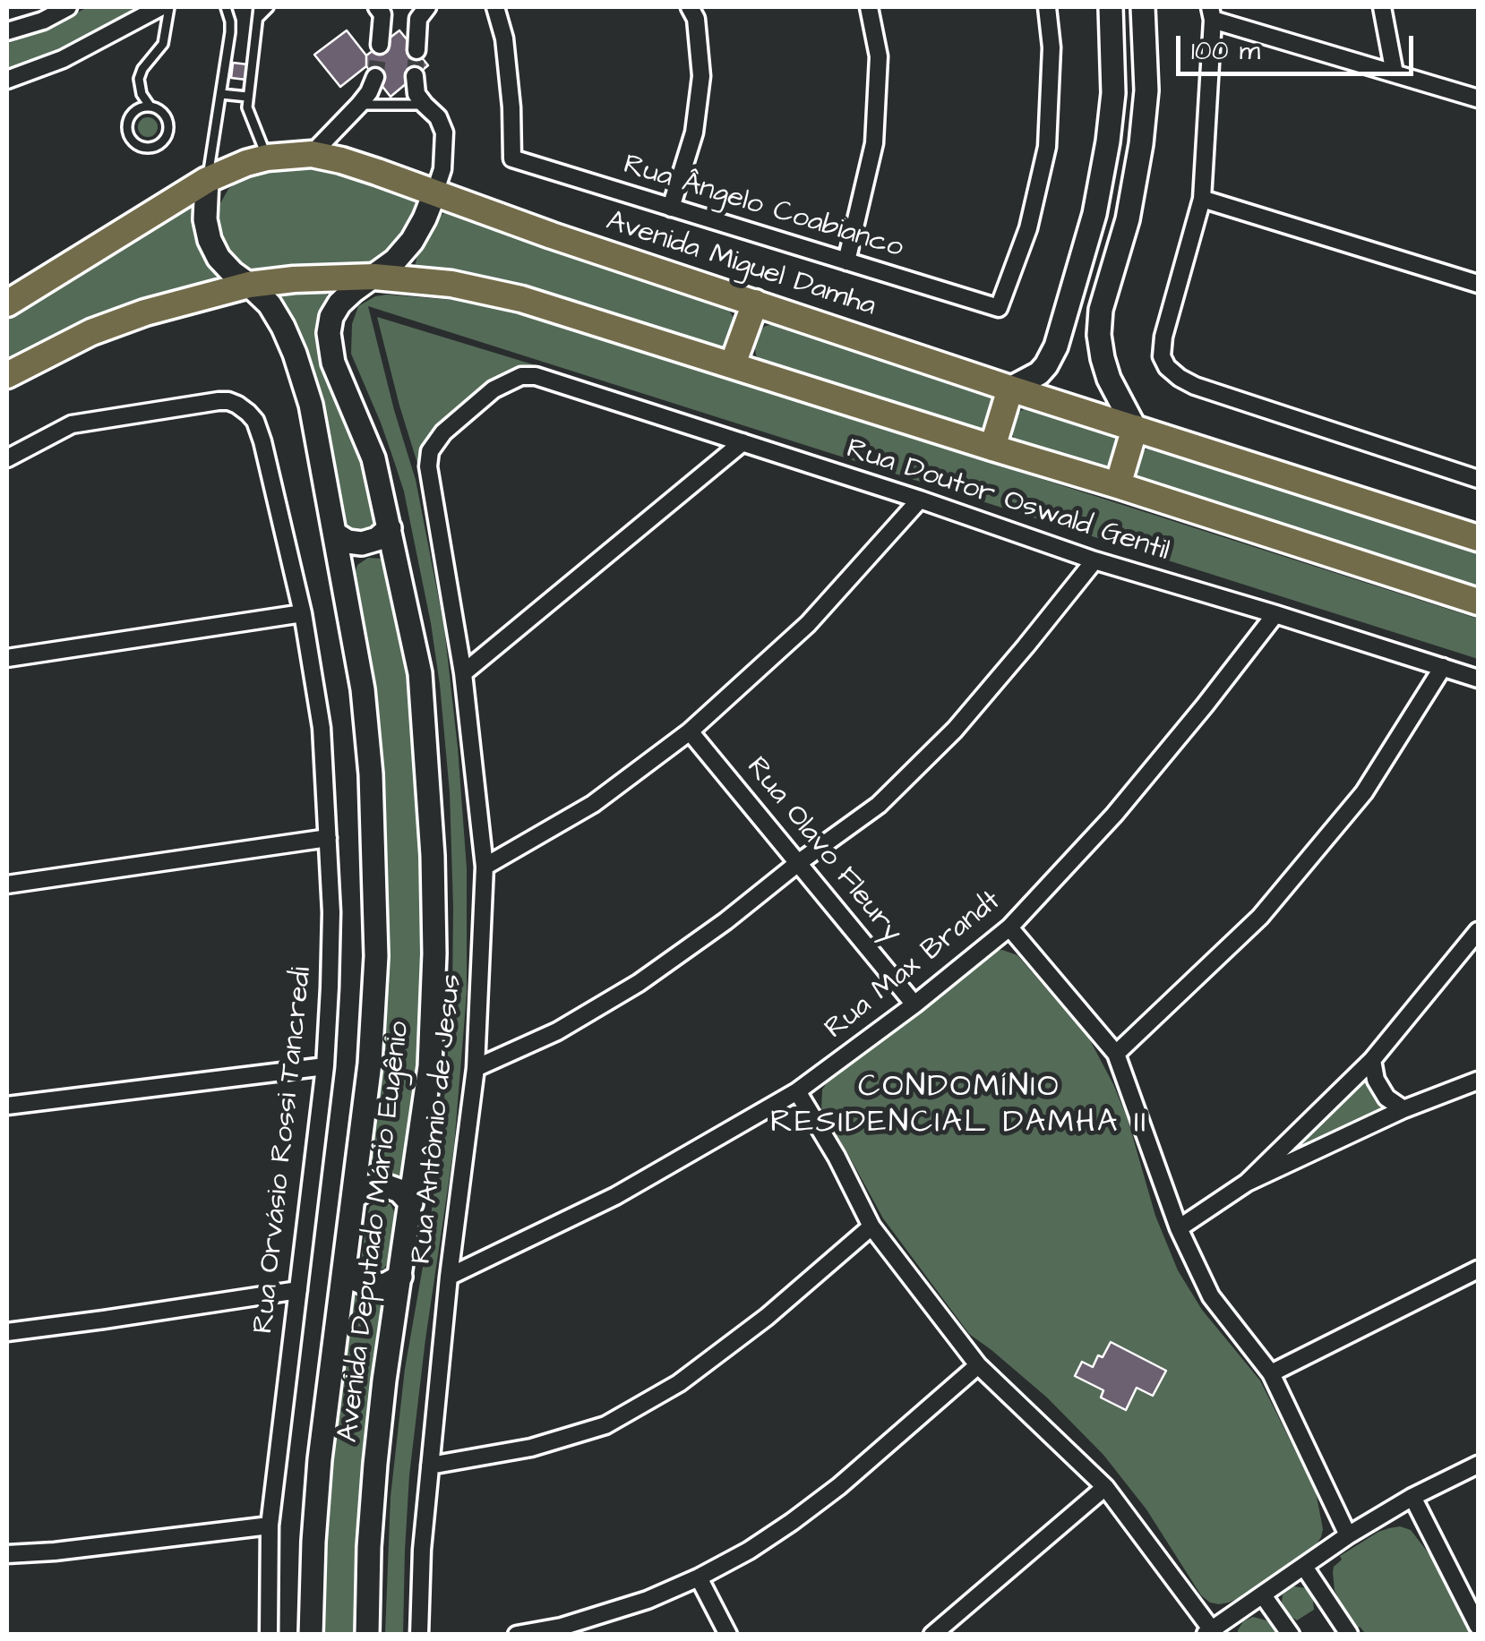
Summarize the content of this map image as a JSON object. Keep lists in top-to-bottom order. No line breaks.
{"streets":{"main road":["Avenida Miguel Damha"],"street":["Rua Ângelo Coabianco","Rua Doutor Oswald Gentil","Rua Olavo Fleury","Rua Max Brandt","Rua Antômio de Jesus","Rua Orvásio Rossi Tancredi","Avenida Deputado Mário Eugênio"]},"crossings":[["Avenida Miguel Damha","Avenida Deputado Mário Eugênio"],["Rua Doutor Oswald Gentil","Rua Max Brandt"],["Rua Doutor Oswald Gentil","Rua Antômio de Jesus"],["Rua Olavo Fleury","Rua Max Brandt"],["Rua Max Brandt","Rua Antômio de Jesus"]],"districts":["CONDOMÍNIO RESIDENCIAL DAMHA II"],"scale_bar":"100 m"}
